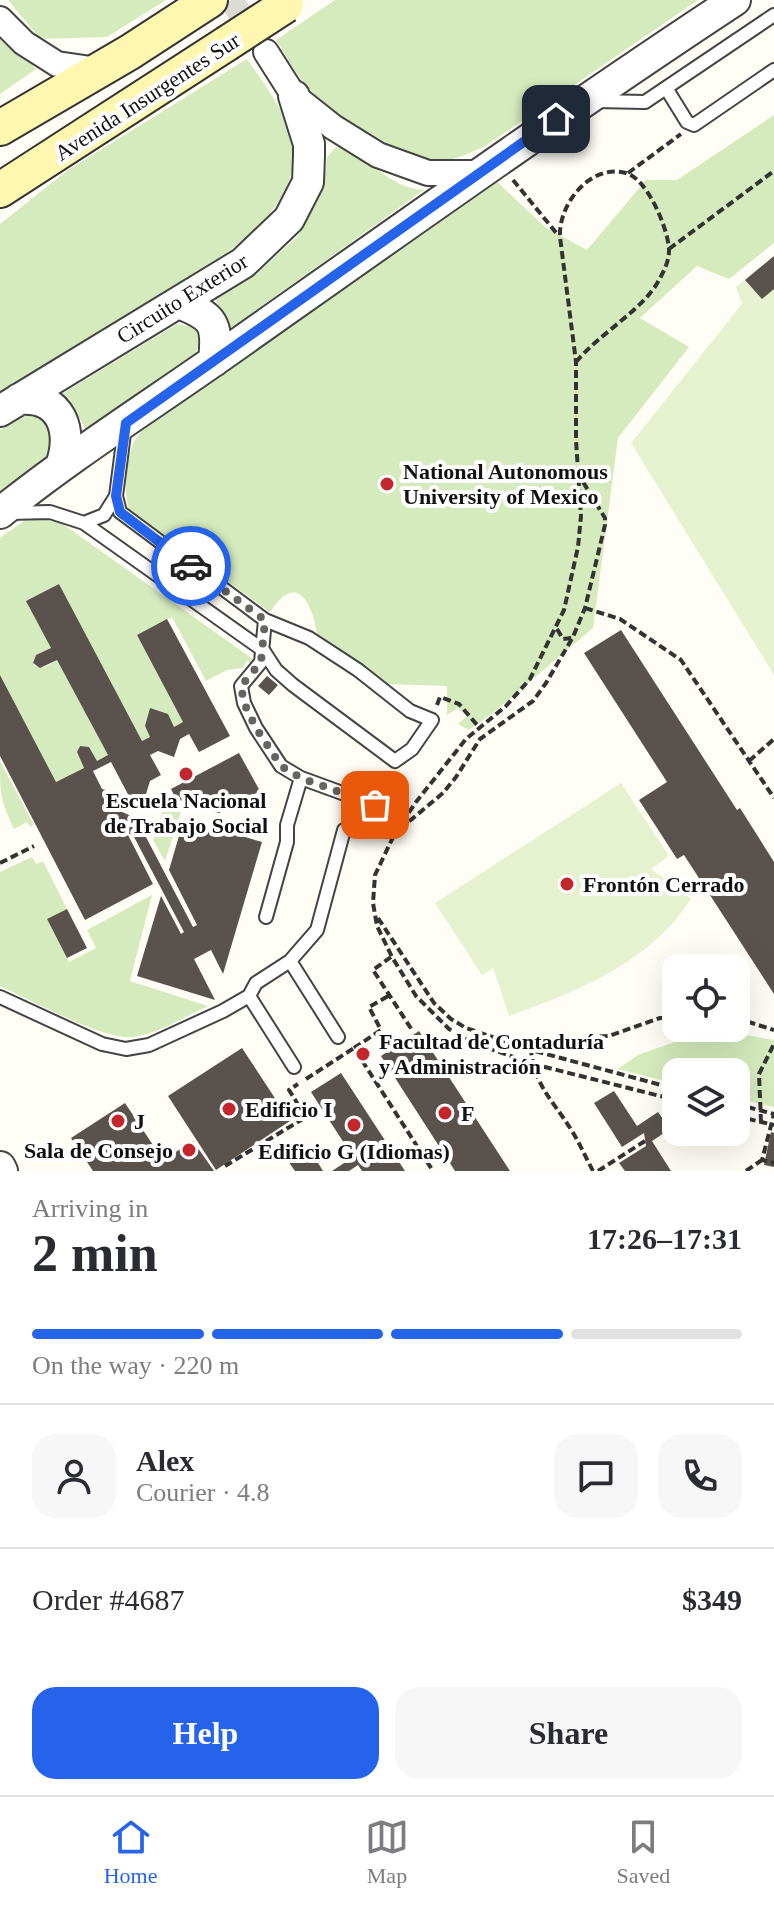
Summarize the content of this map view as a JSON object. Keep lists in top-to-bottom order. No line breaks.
{"streets":{"main road":["Avenida Insurgentes Sur"],"street":["Circuito Exterior"]},"places":["National Autonomous University of Mexico","Escuela Nacional de Trabajo Social","Frontón Cerrado","Facultad de Contaduría y Administración","Edificio I","F","J","Edificio G (Idiomas)","Sala de Consejo"],"page":{"heading":["2 min","Arriving in","17:26–17:31"],"panel":["Alex","Courier · 4.8","Order #4687","$349"],"bar":"On the way · 220 m","buttons":["Help","Share"],"tabs":["Home","Map","Saved"]}}
